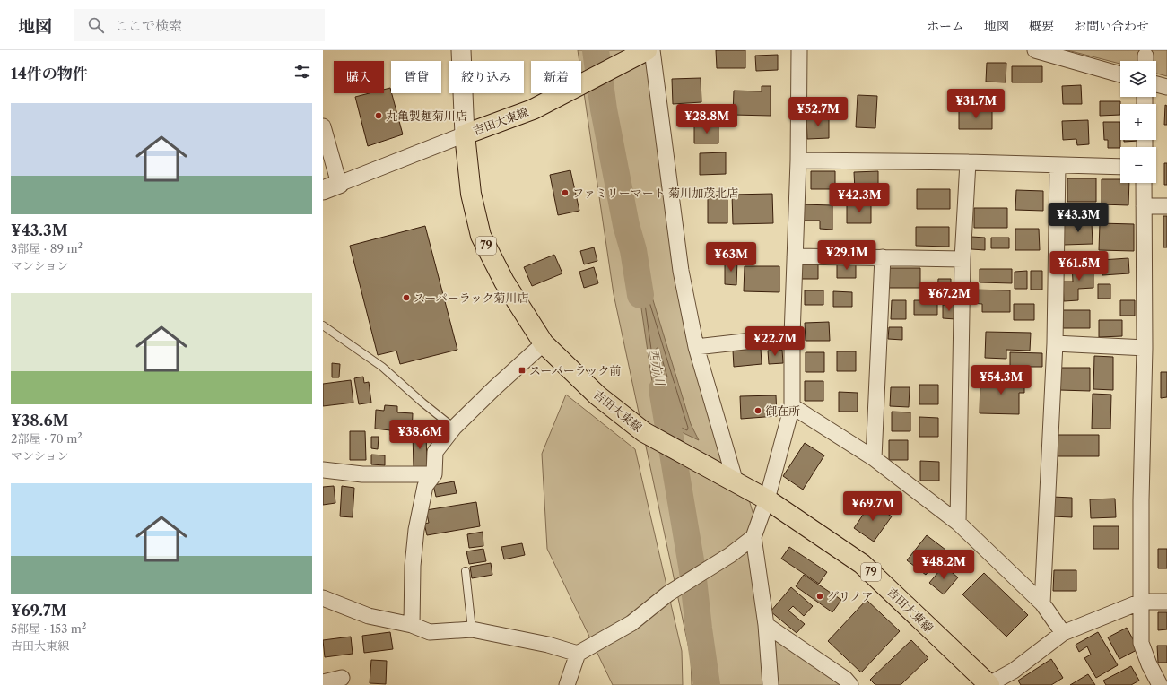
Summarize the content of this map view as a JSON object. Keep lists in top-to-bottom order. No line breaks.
{"streets":{"main road":["吉田大東線","79"]},"water":["西方川"],"places":{"other":["丸亀製麺菊川店","ファミリーマート 菊川加茂北店","スーパーラック菊川店","御在所","グリノア"],"transit":["スーパーラック前"]},"page":{"header":"地図","search":"ここで検索","nav":["ホーム","地図","概要","お問い合わせ"],"heading":"14件の物件","map_buttons":["+","−"],"chip":["購入","賃貸","絞り込み","新着"],"price":["¥31.7M","¥52.7M","¥28.8M","¥42.3M","¥43.3M","¥29.1M","¥63M","¥61.5M","¥67.2M","¥22.7M","¥54.3M","¥38.6M","¥69.7M","¥48.2M"],"list":[{"name":"¥43.3M","note":"3部屋 · 89 m² · マンション"},{"name":"¥38.6M","note":"2部屋 · 70 m² · マンション"},{"name":"¥69.7M","note":"5部屋 · 153 m² · 吉田大東線"}]}}
